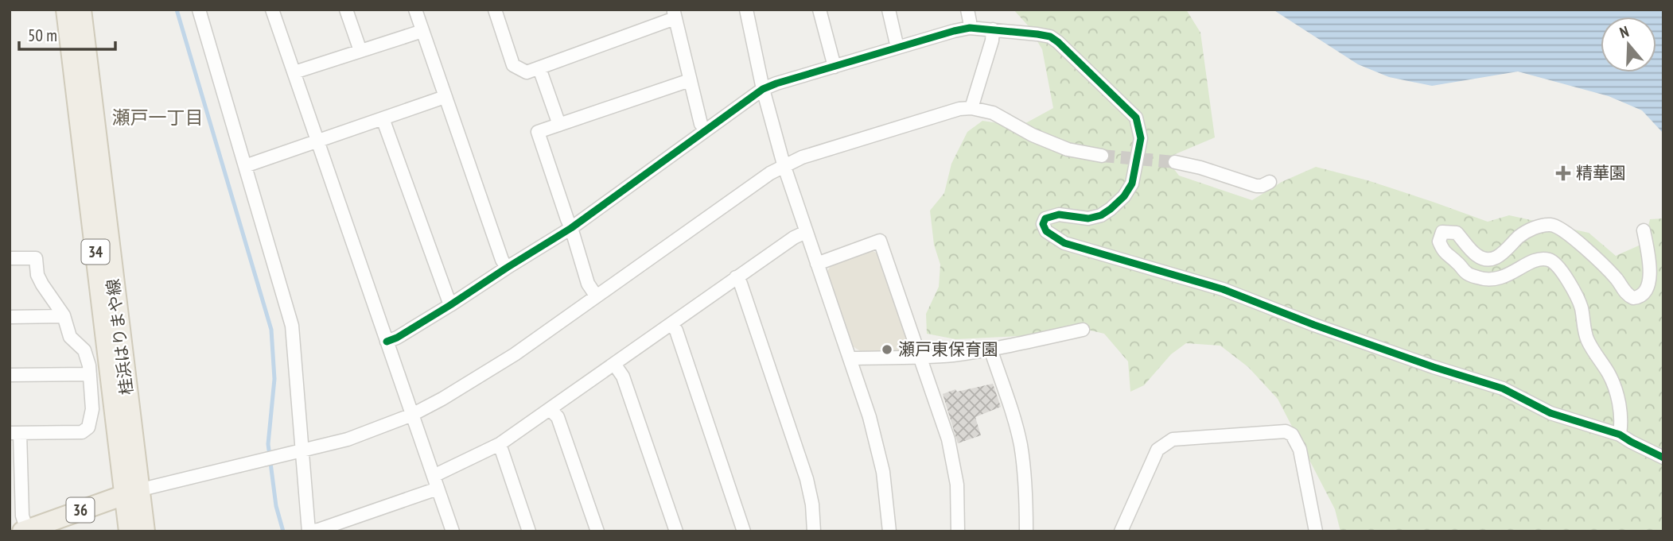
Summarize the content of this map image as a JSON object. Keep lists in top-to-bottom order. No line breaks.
{"streets":{"main road":["34","桂浜はりまや線","36"]},"crossings":[["桂浜はりまや線","36"]],"districts":["瀬戸一丁目"],"places":{"health":["精華園"],"other":["瀬戸東保育園"]},"scale_bar":"50 m","north":"top"}
